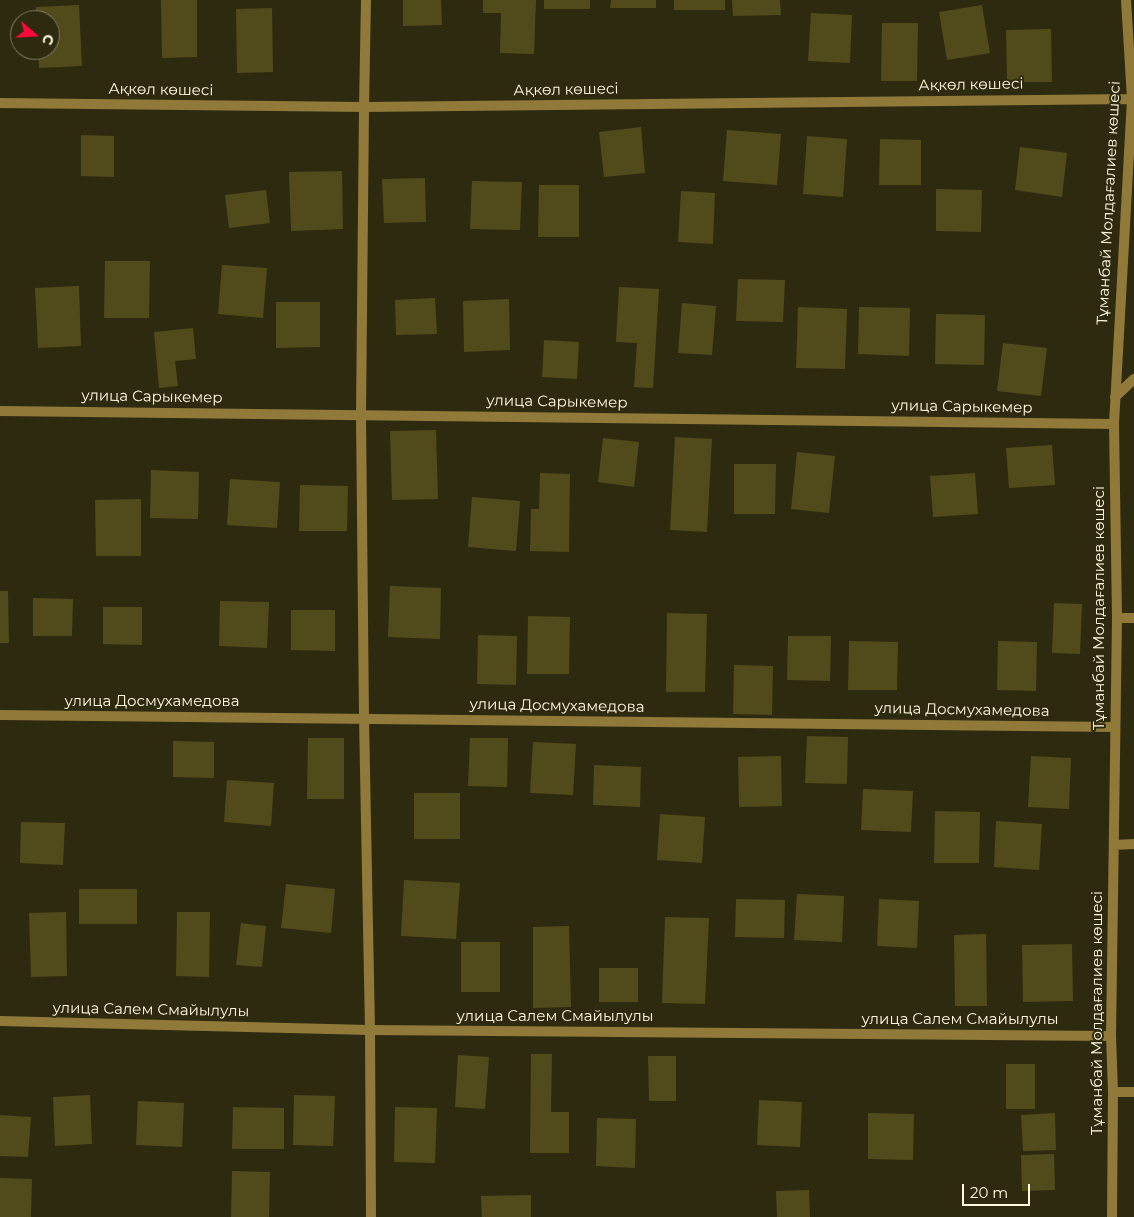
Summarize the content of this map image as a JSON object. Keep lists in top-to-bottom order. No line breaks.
{"streets":{"street":["Ақкөл көшесі","Тұманбай Молдағалиев көшесі","улица Сарыкемер","улица Досмухамедова","улица Салем Смайылулы"]},"crossings":[["Ақкөл көшесі","Тұманбай Молдағалиев көшесі"],["Тұманбай Молдағалиев көшесі","улица Сарыкемер"],["Тұманбай Молдағалиев көшесі","улица Досмухамедова"],["Тұманбай Молдағалиев көшесі","улица Салем Смайылулы"]],"scale_bar":"20 m","north":"right"}
